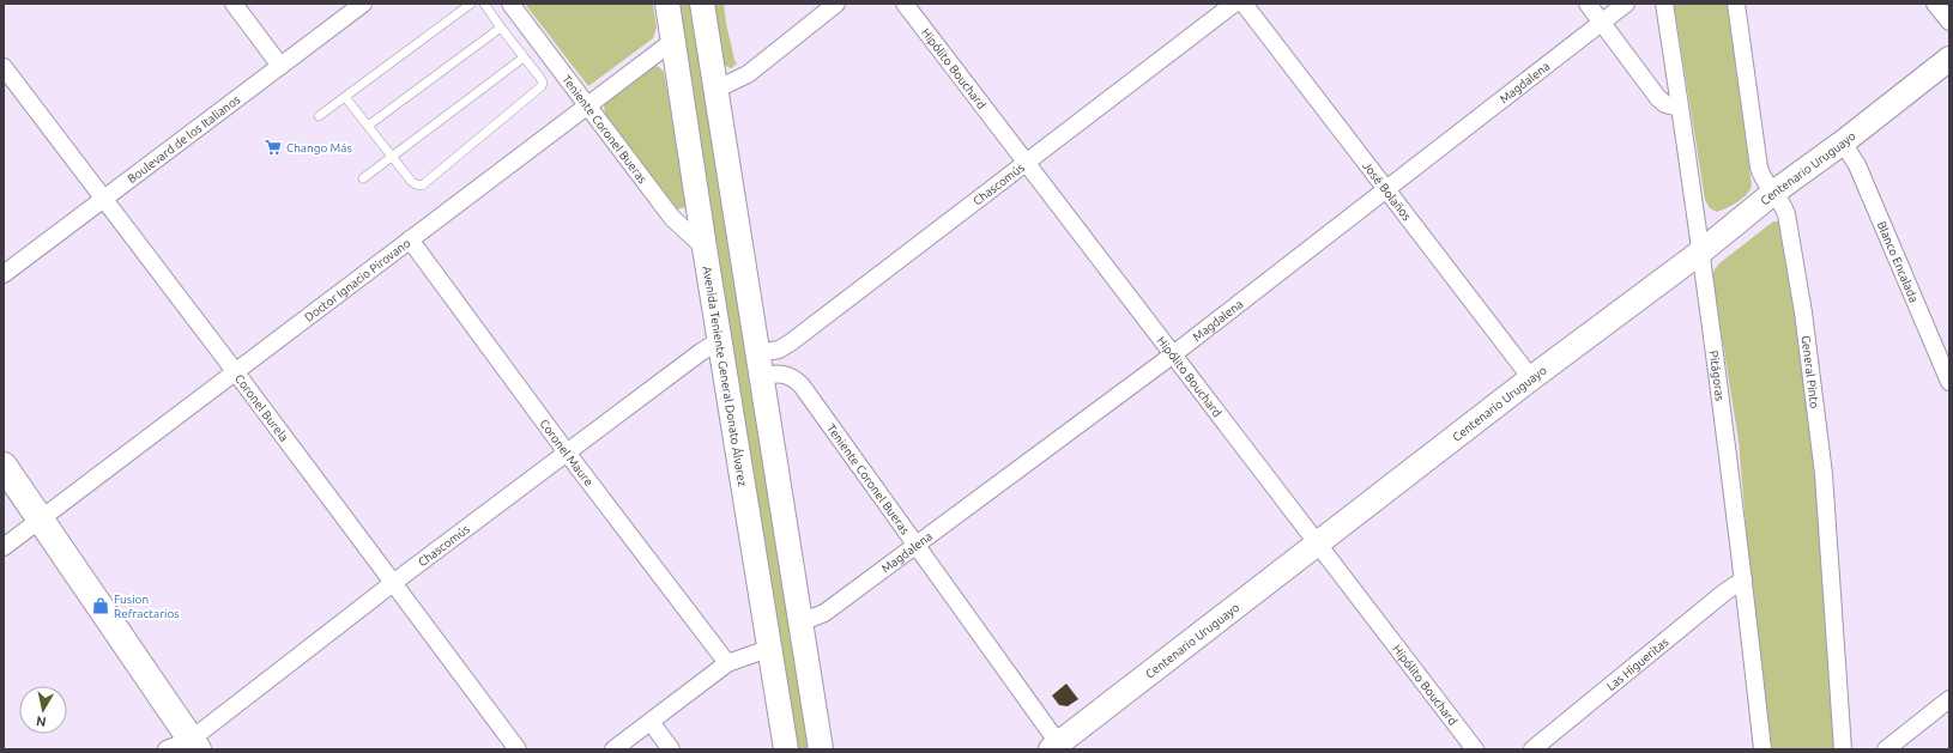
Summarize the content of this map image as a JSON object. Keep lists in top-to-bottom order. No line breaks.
{"streets":{"main road":["Centenario Uruguayo","Avenida Teniente General Donato Álvarez"],"street":["Hipólito Bouchard","Magdalena","Teniente Coronel Bueras","Boulevard de los Italianos","Chascomús","José Bolaños","Blanco Encalada","Doctor Ignacio Pirovano","General Pinto","Pitágoras","Coronel Burela","Coronel Maure","Las Higueritas"]},"crossings":[["Hipólito Bouchard","Magdalena"],["Hipólito Bouchard","Centenario Uruguayo"],["Hipólito Bouchard","Chascomús"],["Magdalena","Teniente Coronel Bueras"],["Magdalena","José Bolaños"],["Teniente Coronel Bueras","Centenario Uruguayo"],["Teniente Coronel Bueras","Doctor Ignacio Pirovano"],["Teniente Coronel Bueras","Avenida Teniente General Donato Álvarez"],["Boulevard de los Italianos","Coronel Burela"],["Centenario Uruguayo","José Bolaños"],["Centenario Uruguayo","Blanco Encalada"],["Centenario Uruguayo","General Pinto"],["Centenario Uruguayo","Pitágoras"],["Chascomús","Avenida Teniente General Donato Álvarez"],["Chascomús","Coronel Burela"],["Chascomús","Coronel Maure"],["Doctor Ignacio Pirovano","Avenida Teniente General Donato Álvarez"],["Doctor Ignacio Pirovano","Coronel Burela"],["Doctor Ignacio Pirovano","Coronel Maure"],["Pitágoras","Las Higueritas"]],"places":{"supermarket":["Chango Más"],"shop":["Fusion Refractarios"]},"north":"bottom"}
